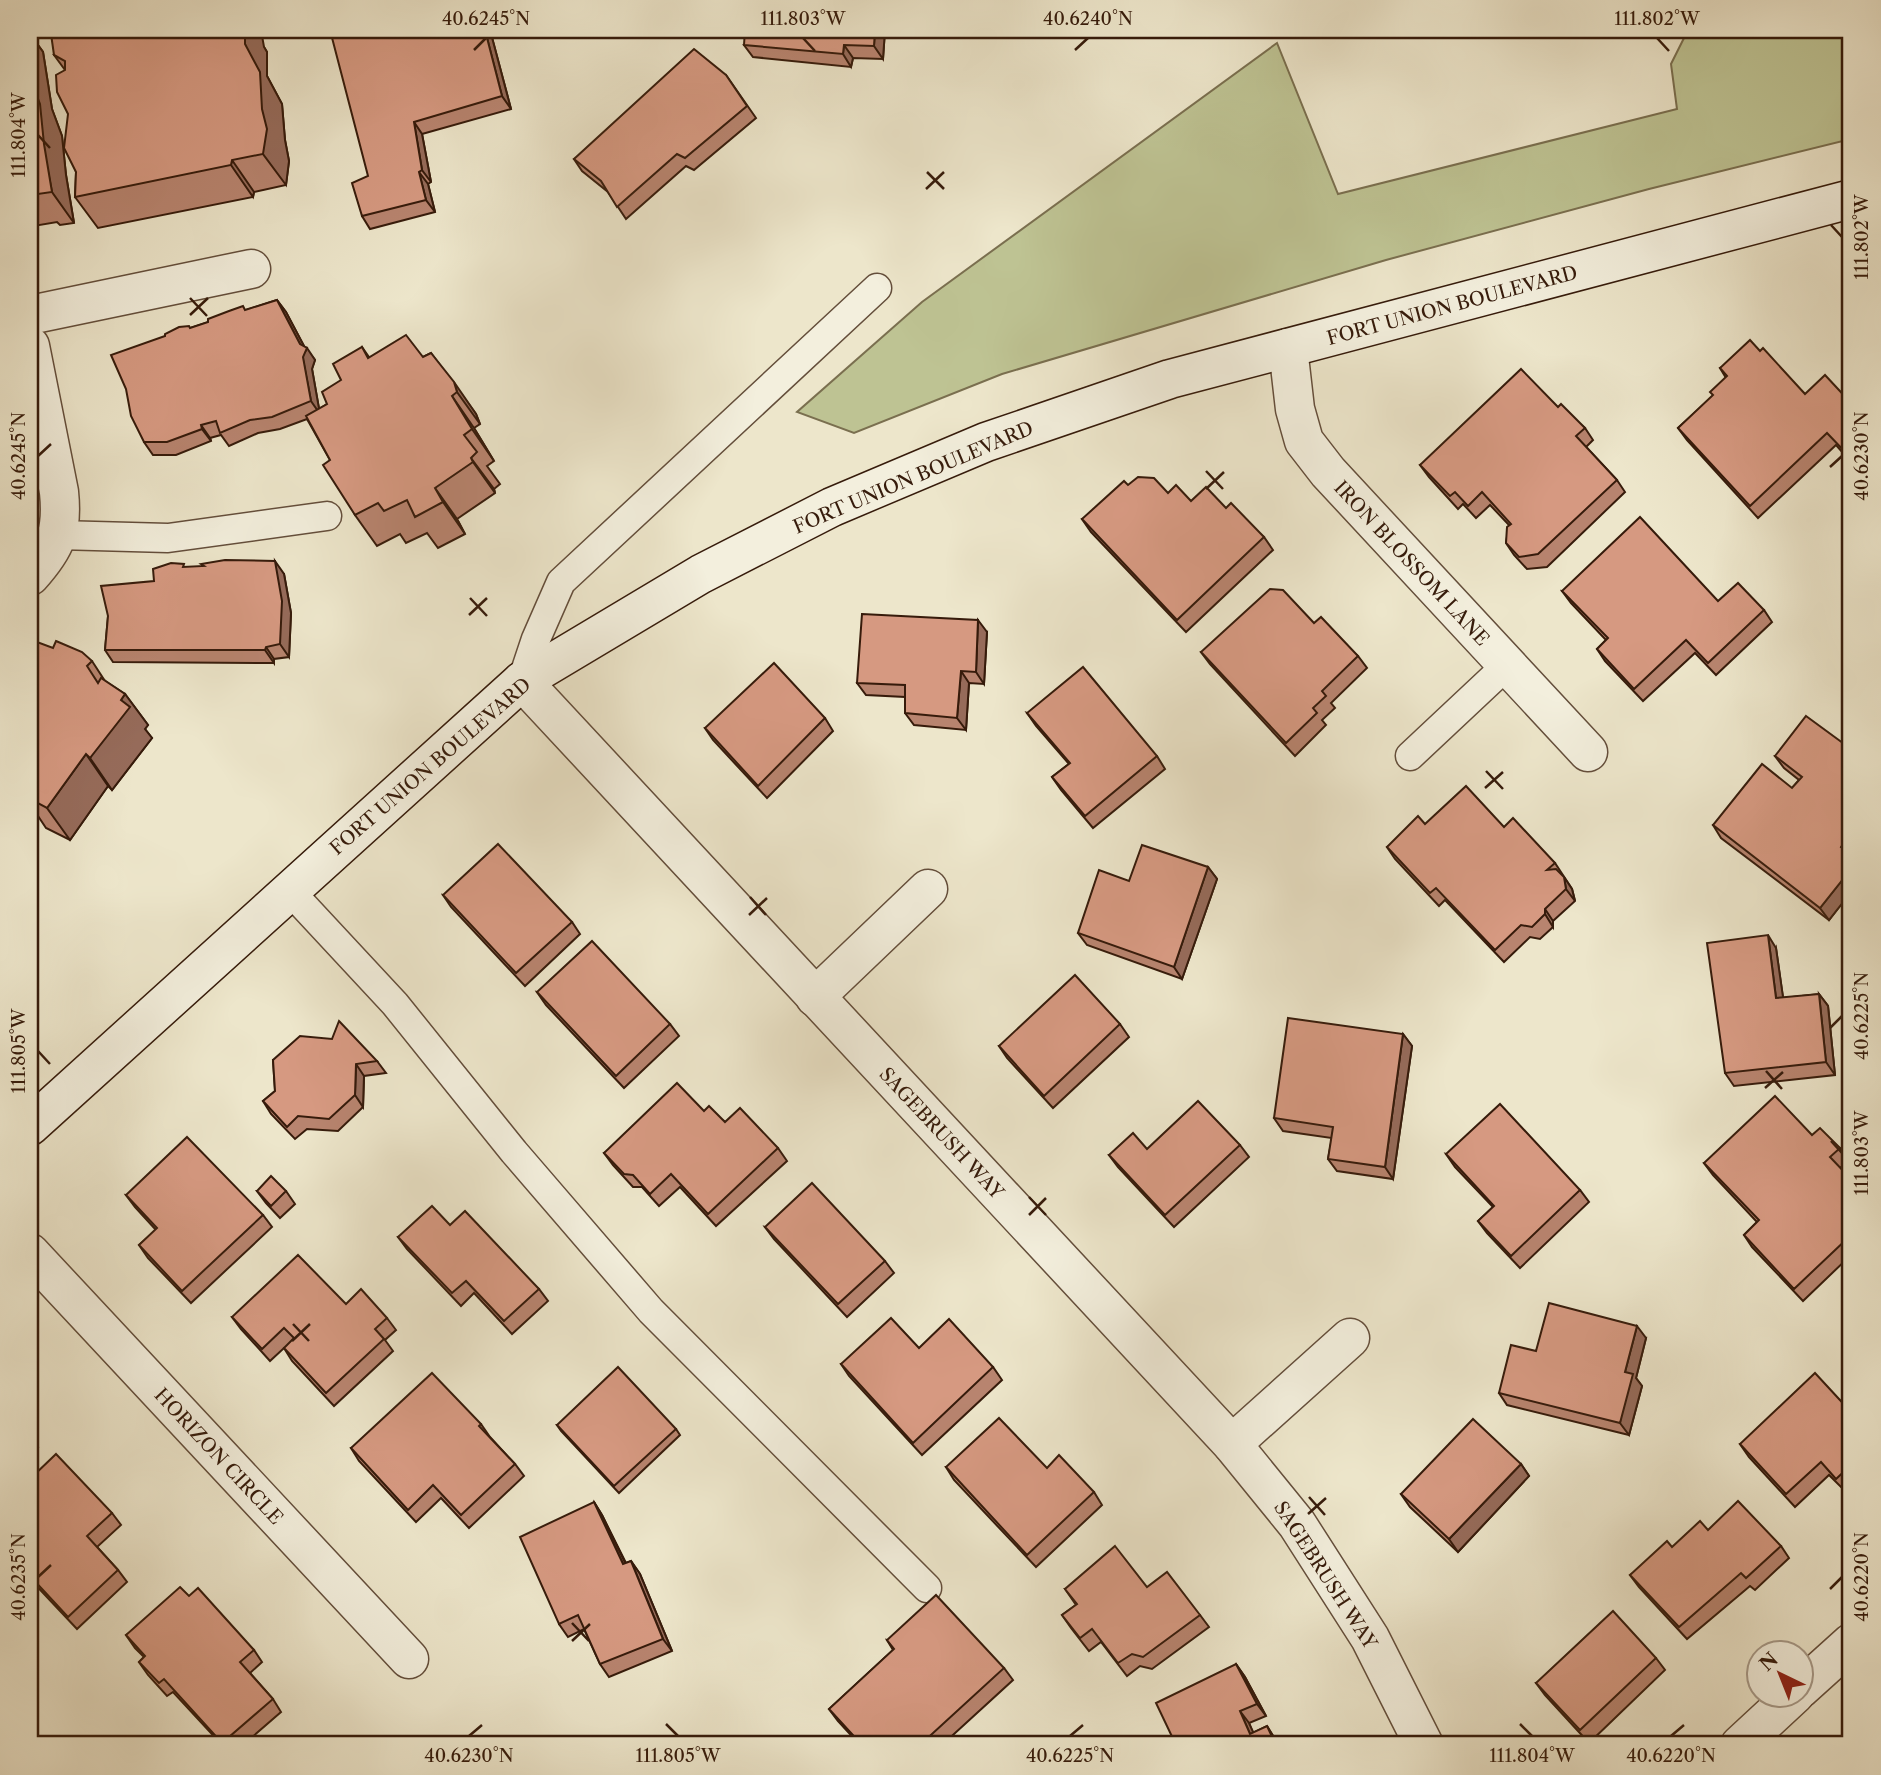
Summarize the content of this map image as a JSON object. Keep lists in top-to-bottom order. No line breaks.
{"streets":{"street":["FORT UNION BOULEVARD","IRON BLOSSOM LANE","SAGEBRUSH WAY","HORIZON CIRCLE"]},"crossings":[["FORT UNION BOULEVARD","IRON BLOSSOM LANE"],["FORT UNION BOULEVARD","SAGEBRUSH WAY"]],"north":"top left","coordinates":["40.6245°N","111.803°W","40.6240°N","111.802°W","111.804°W","40.6230°N","40.6225°N","111.805°W","40.6220°N","40.6235°N"]}
